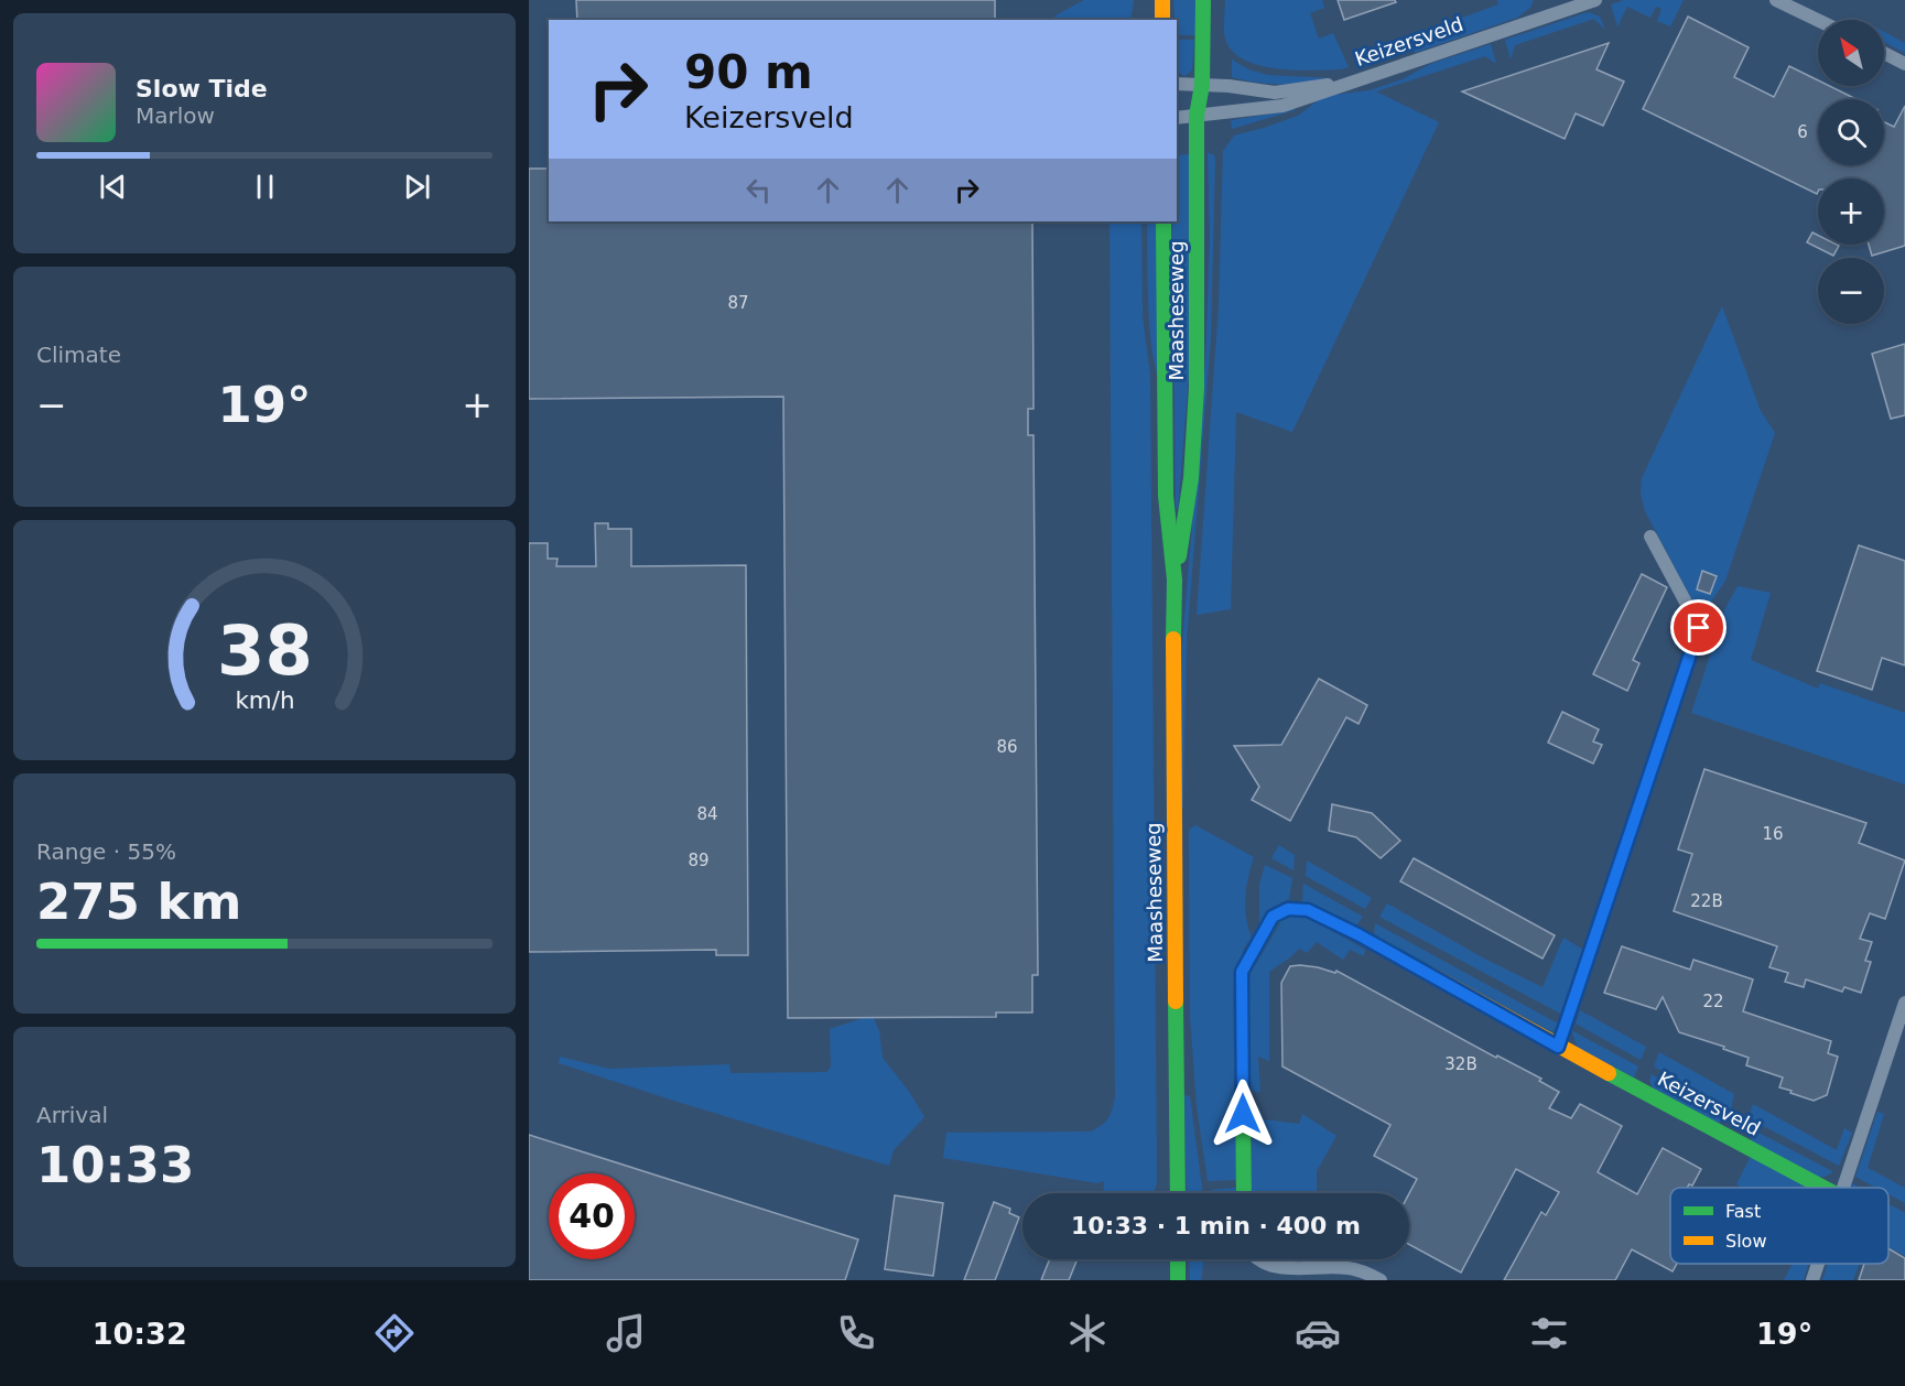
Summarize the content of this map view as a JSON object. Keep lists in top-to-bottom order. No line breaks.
{"streets":{"main road":["Keizersveld","Maasheseweg"]},"crossings":[["Keizersveld","Maasheseweg"]],"house_numbers":["6","87","86","84","16","89","22B","22","32B"],"legend":["Fast","Slow"],"north":"top left","page":{"map_buttons":["+","−"],"turn":["90 m","Keizersveld"],"song":["Slow Tide","Marlow"],"tile":["Climate",["Range · 55%","275 km"],["Arrival","10:33"]],"heat":["−","19°","+"],"limit":"40","trip":"10:33 · 1 min · 400 m","tabs":["10:32","19°"],"gauge":["38","km/h"]}}
